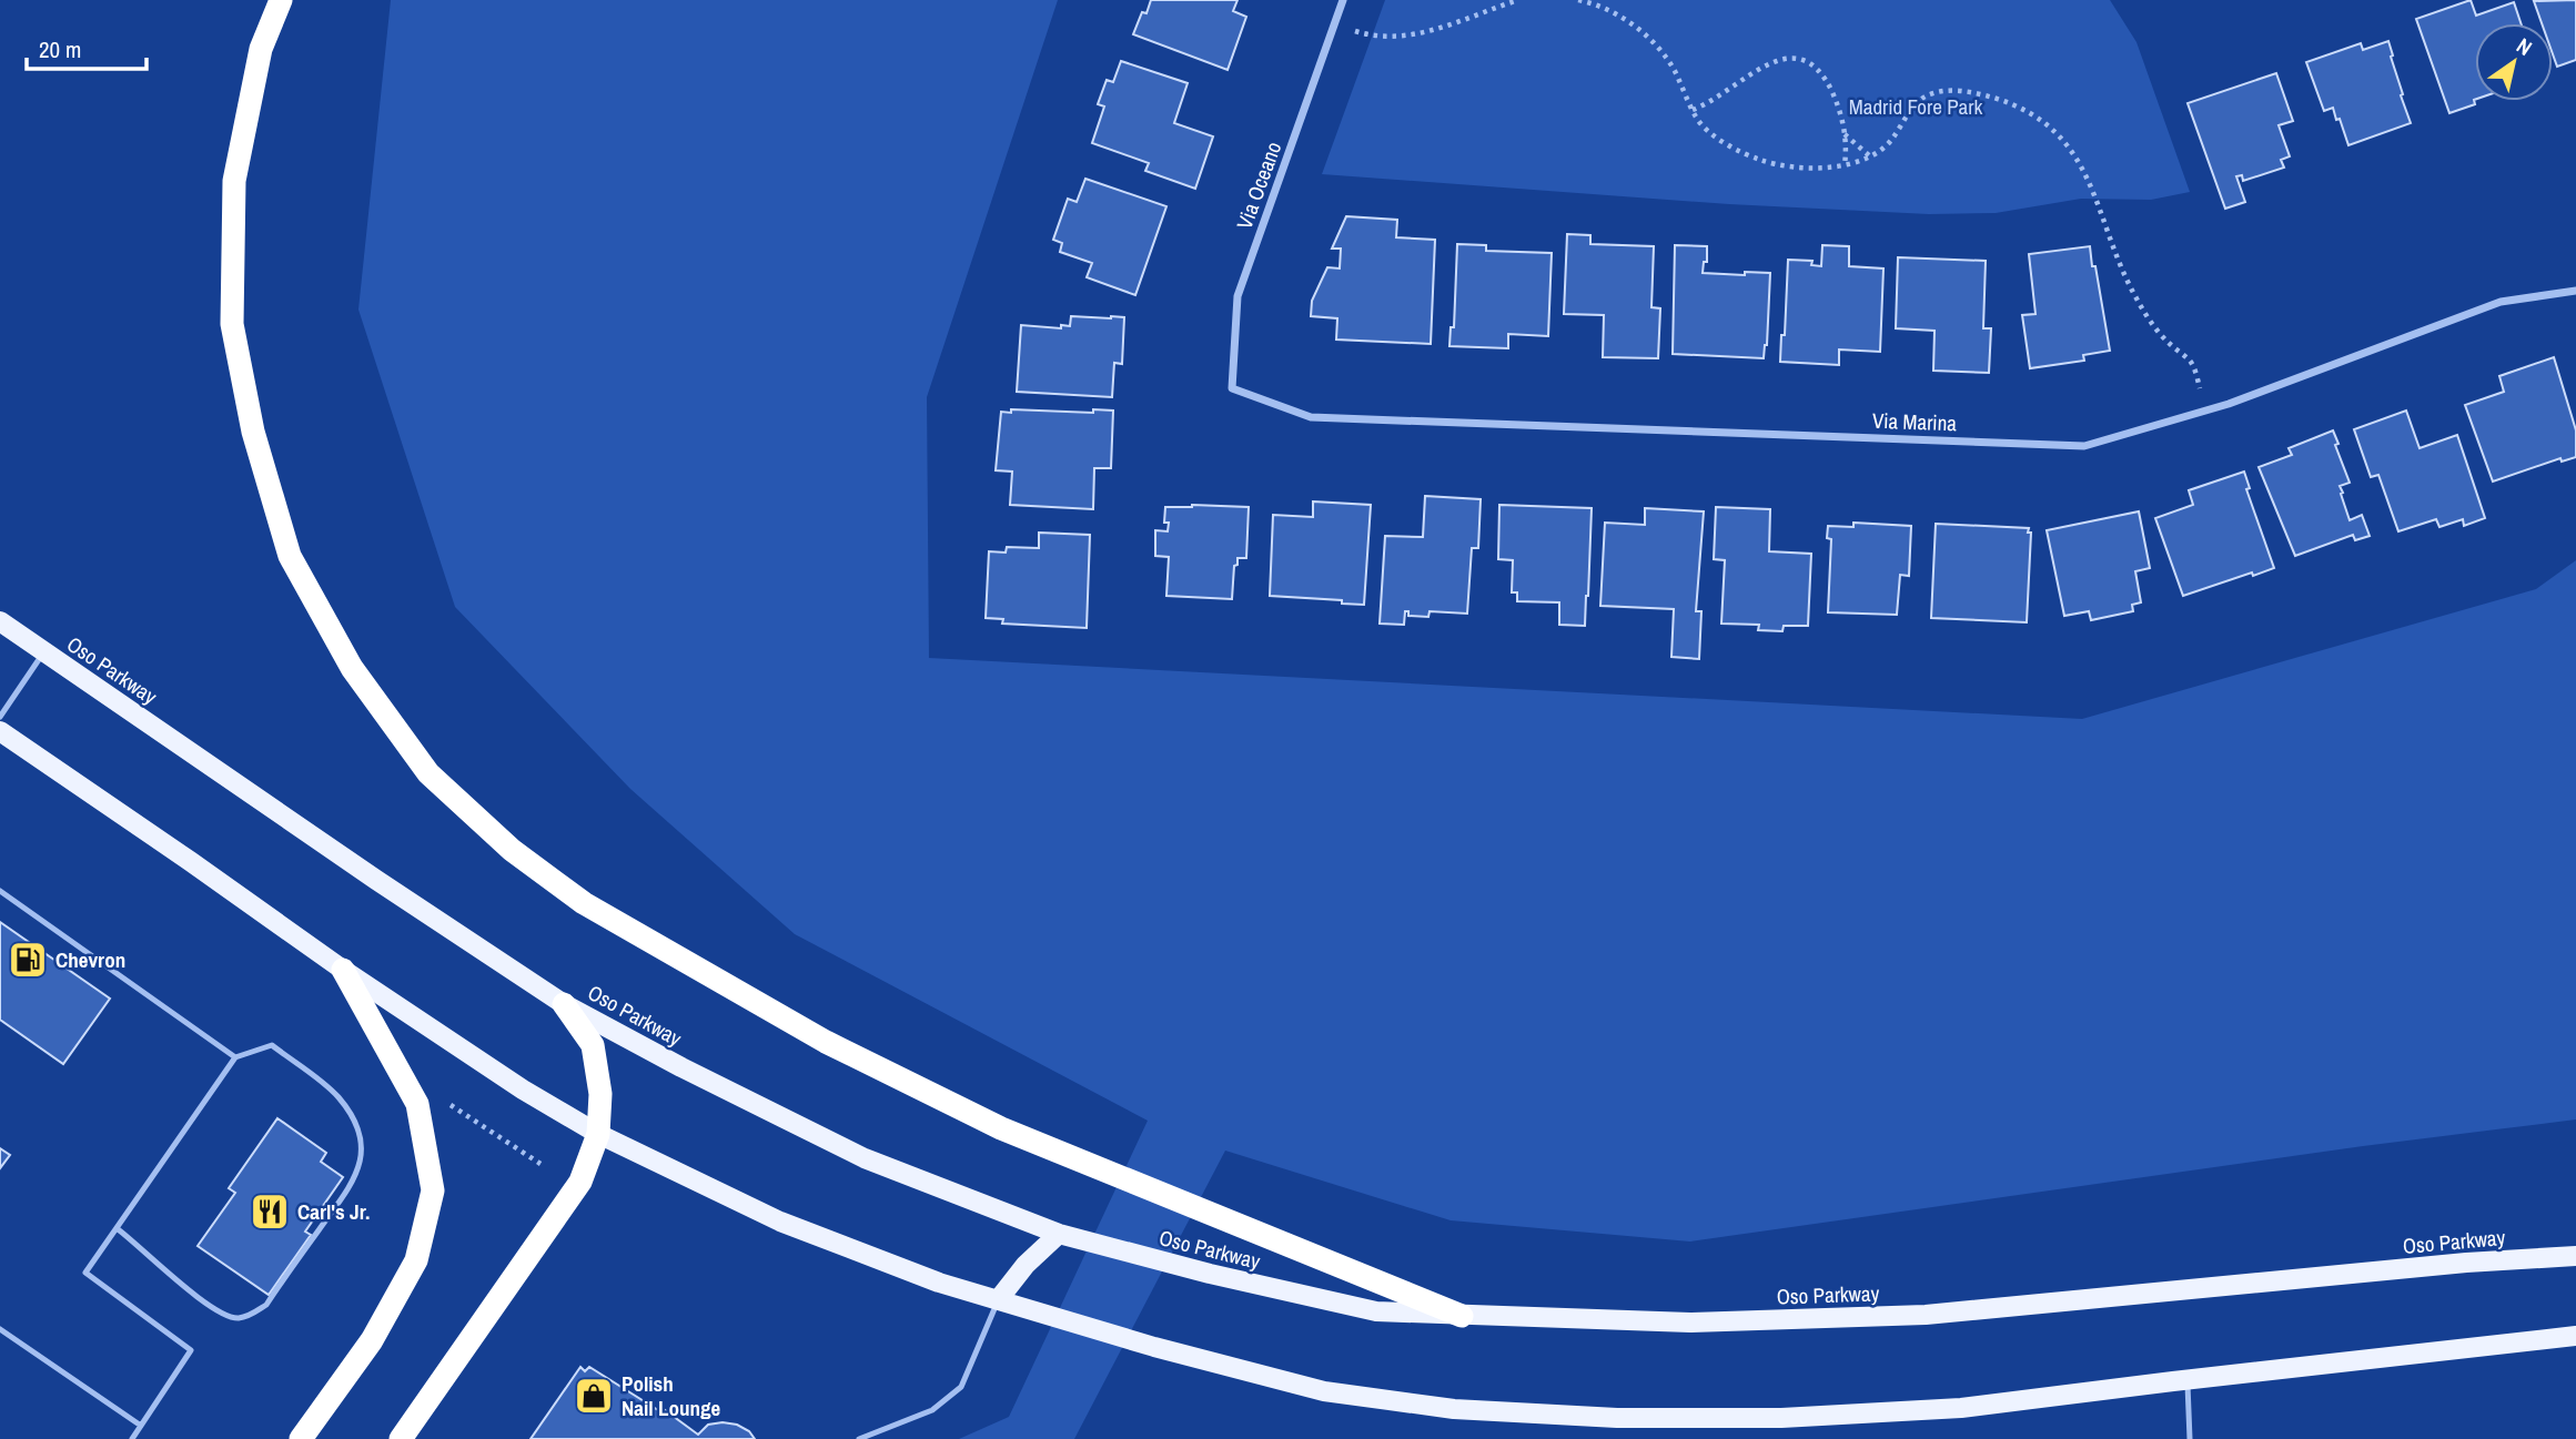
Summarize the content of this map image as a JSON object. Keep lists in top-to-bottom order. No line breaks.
{"streets":{"main road":["Oso Parkway"],"street":["Via Oceano","Via Marina"]},"crossings":[["Via Oceano","Via Marina"]],"parks":["Madrid Fore Park"],"places":{"fuel station":["Chevron"],"restaurant":["Carl's Jr."],"shop":["Polish Nail Lounge"]},"scale_bar":"20 m","north":"top right"}
